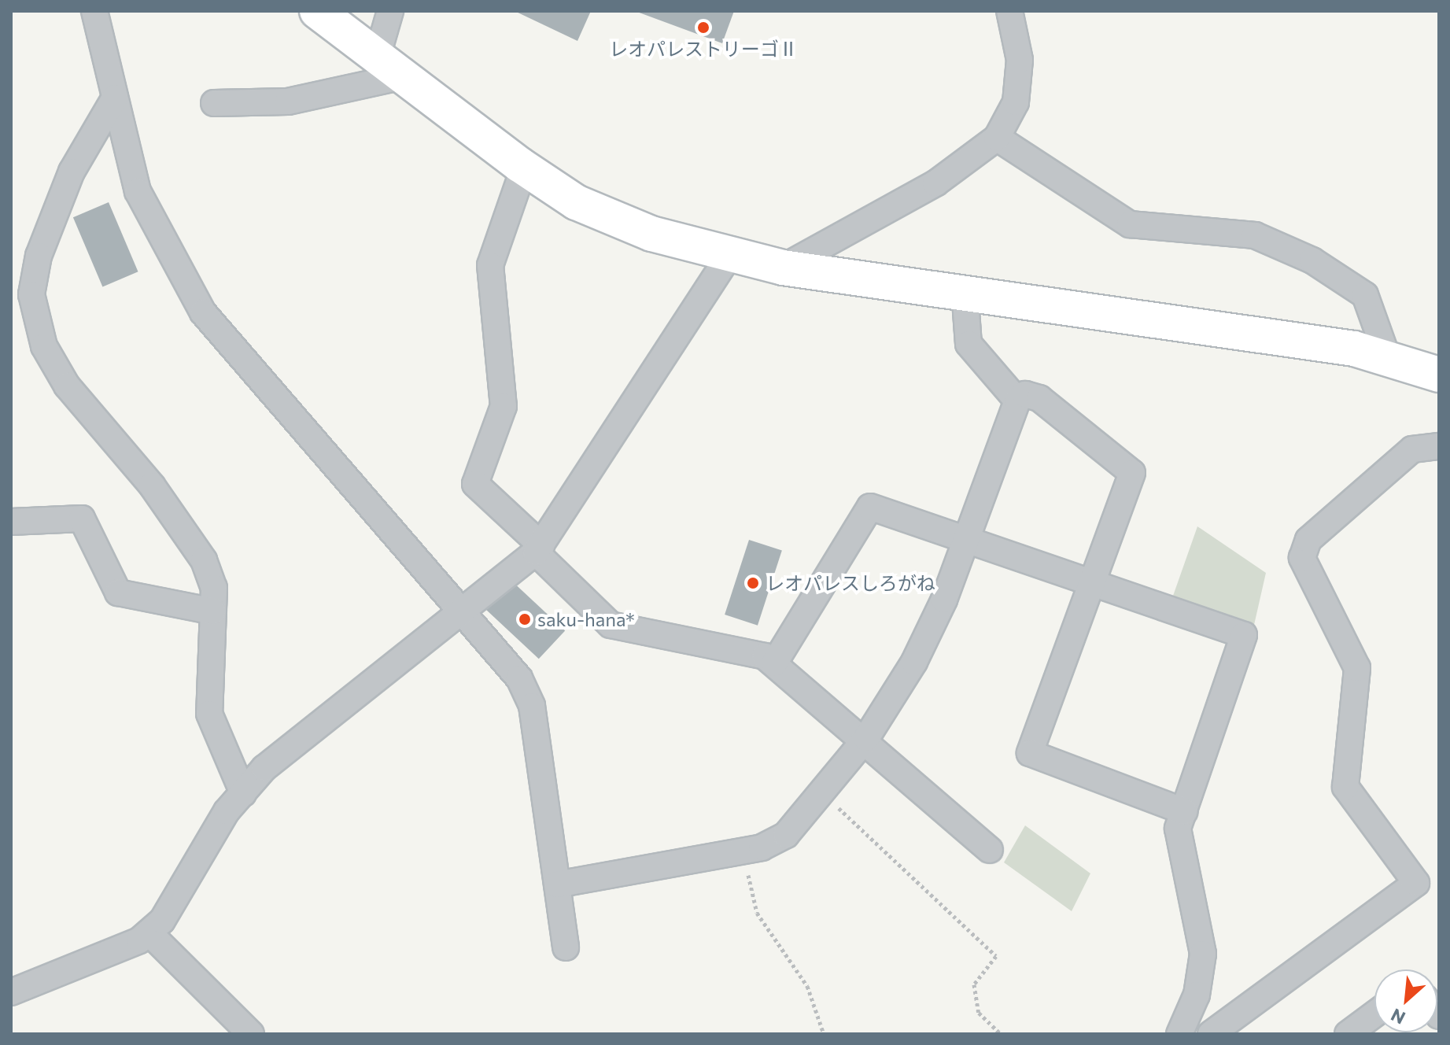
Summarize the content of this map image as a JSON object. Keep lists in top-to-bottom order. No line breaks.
{"places":["レオパレストリーゴⅡ","レオパレスしろがね","saku-hana*"],"north":"bottom left"}
